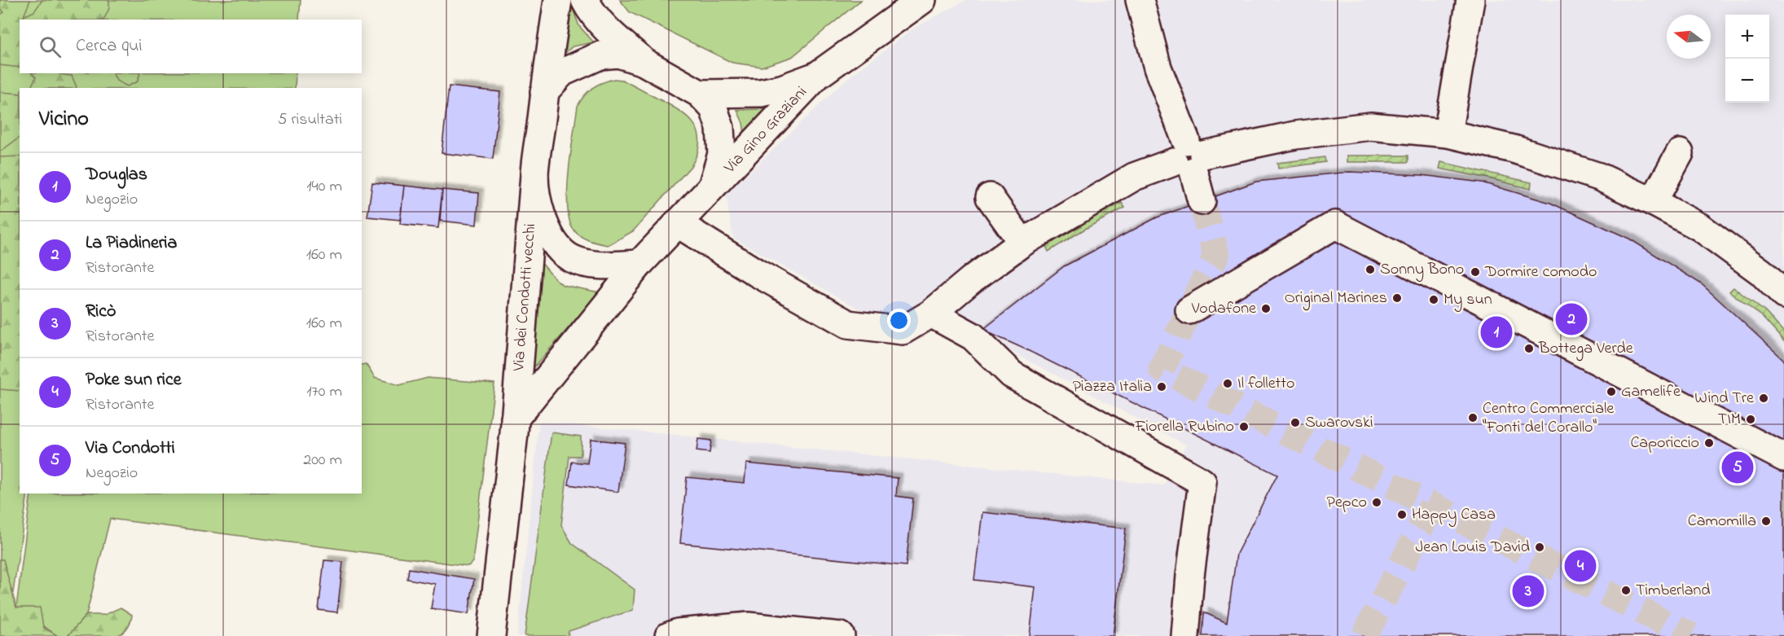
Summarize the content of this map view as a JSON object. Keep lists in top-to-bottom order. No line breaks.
{"streets":{"street":["Via Gino Graziani","Via dei Condotti vecchi"]},"crossings":[["Via Gino Graziani","Via dei Condotti vecchi"]],"places":["Sonny Bono","Dormire comodo","Original Marines","My sun","Vodafone","Bottega Verde","Il folletto","Piazza Italia","Gamelife","Wind Tre","Centro Commerciale \"Fonti del Corallo\"","TIM","Swarovski","Fiorella Rubino","Caporiccio","Pepco","Happy Casa","Camomilla","Jean Louis David","Timberland"],"north":"left","page":{"map_buttons":["+","−"],"search":"Cerca qui","heading":["Vicino","5 risultati"],"list":[{"mark":"1","name":"Douglas","note":"Negozio","value":"140 m"},{"mark":"2","name":"La Piadineria","note":"Ristorante","value":"160 m"},{"mark":"3","name":"Ricò","note":"Ristorante","value":"160 m"},{"mark":"4","name":"Poke sun rice","note":"Ristorante","value":"170 m"},{"mark":"5","name":"Via Condotti","note":"Negozio","value":"200 m"}],"pins":["2","1","5","4","3"]}}
